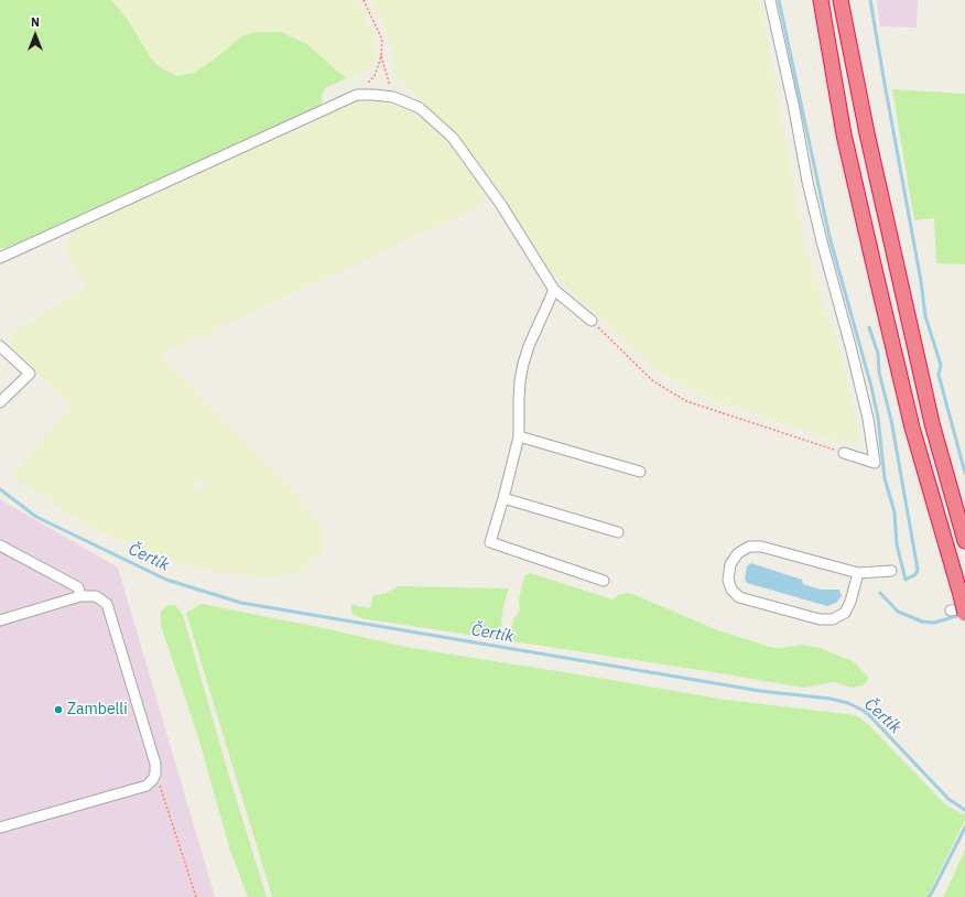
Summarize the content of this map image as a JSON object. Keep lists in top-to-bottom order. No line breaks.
{"water":["Čertík"],"places":["Zambelli"],"north":"top"}
